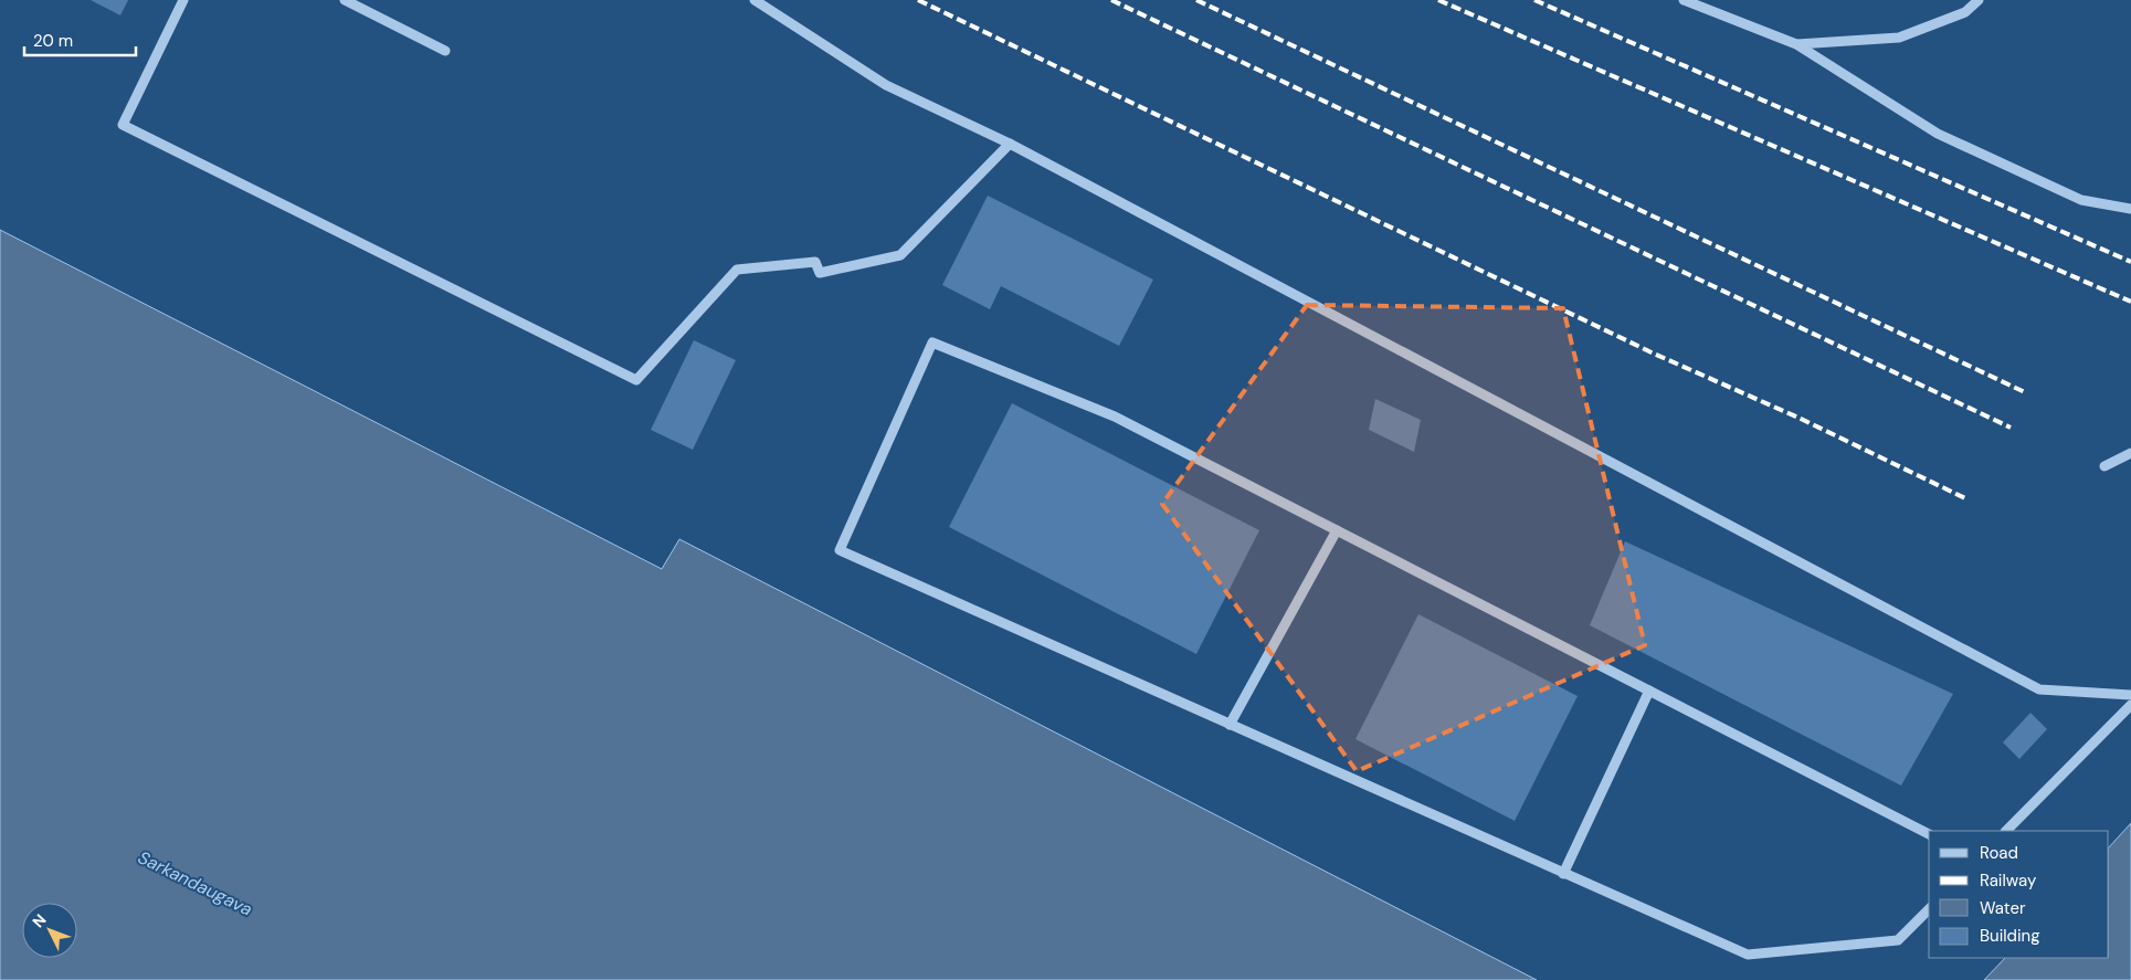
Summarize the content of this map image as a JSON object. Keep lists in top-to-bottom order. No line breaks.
{"water":["Sarkandaugava"],"legend":["Road","Railway","Water","Building"],"scale_bar":"20 m","north":"top left"}
